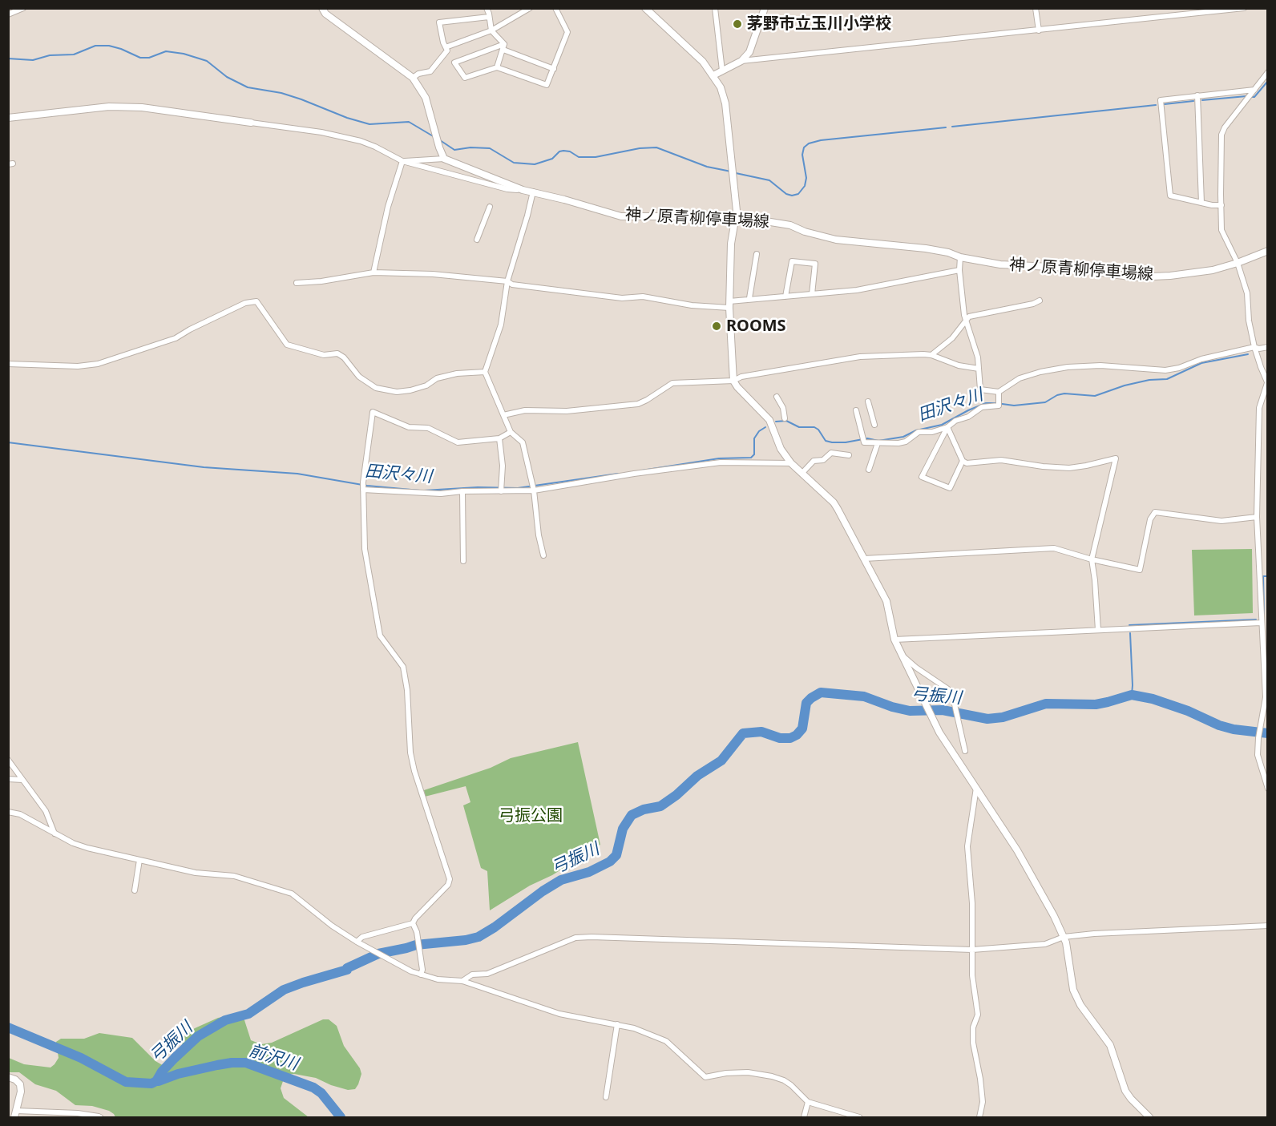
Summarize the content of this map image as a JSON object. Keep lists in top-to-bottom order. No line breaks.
{"streets":{"street":["神ノ原青柳停車場線"]},"water":["田沢々川","弓振川","前沢川"],"parks":["弓振公園"],"places":["茅野市立玉川小学校","ROOMS"]}
